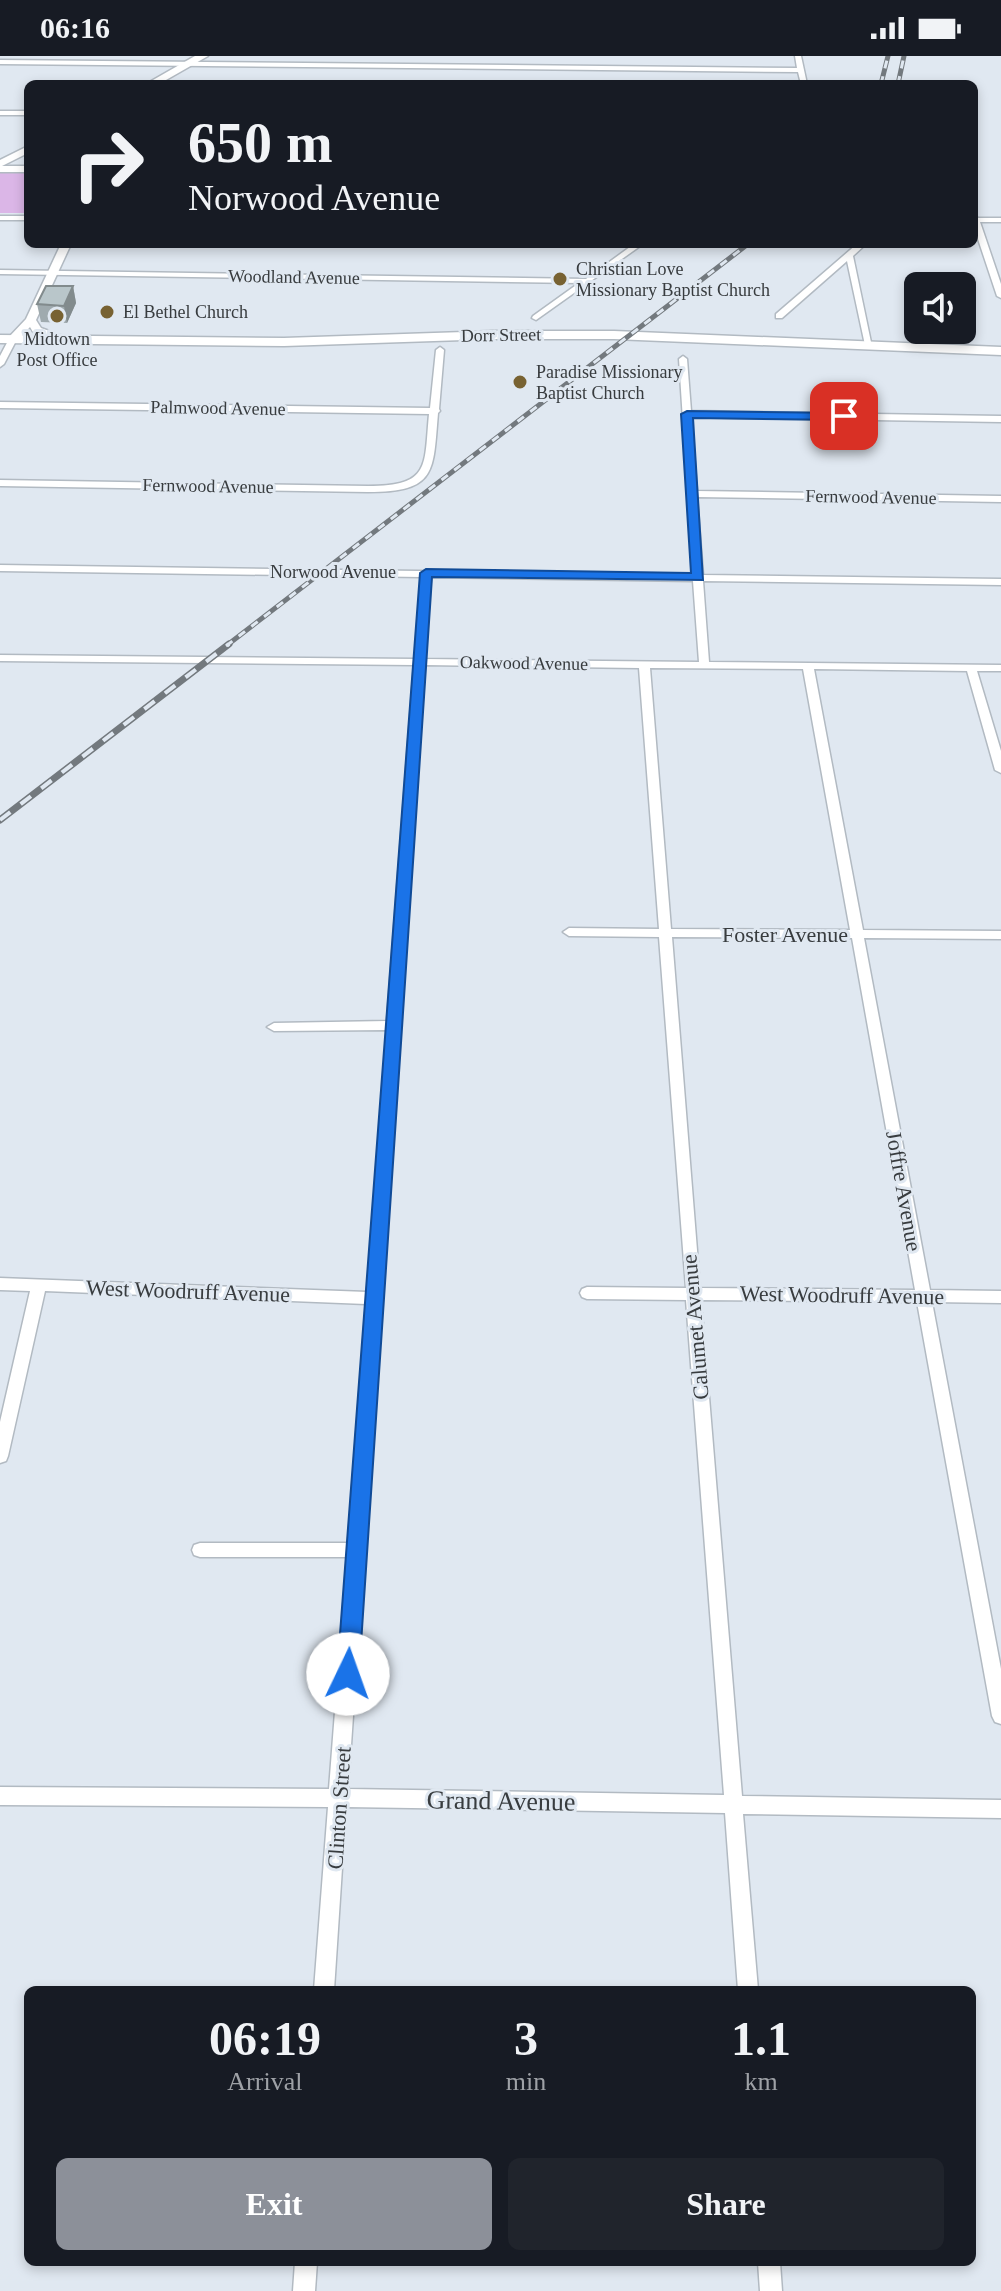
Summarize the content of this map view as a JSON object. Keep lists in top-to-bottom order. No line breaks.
{"streets":{"main road":["Dorr Street"],"street":["Woodland Avenue","Palmwood Avenue","Fernwood Avenue","Norwood Avenue","Oakwood Avenue","Foster Avenue","Joffre Avenue","West Woodruff Avenue","Calumet Avenue","Grand Avenue","Clinton Street"]},"crossings":[["Palmwood Avenue","Fernwood Avenue"],["Norwood Avenue","Clinton Street"],["Oakwood Avenue","Joffre Avenue"],["Oakwood Avenue","Calumet Avenue"],["Oakwood Avenue","Clinton Street"],["Foster Avenue","Joffre Avenue"],["Foster Avenue","Calumet Avenue"],["Joffre Avenue","West Woodruff Avenue"],["West Woodruff Avenue","Calumet Avenue"],["West Woodruff Avenue","Clinton Street"],["Calumet Avenue","Grand Avenue"],["Grand Avenue","Clinton Street"]],"places":["Christian Love Missionary Baptist Church","El Bethel Church","Midtown Post Office","Paradise Missionary Baptist Church"],"page":{"status":"06:16","turn":["650 m","Norwood Avenue"],"eta":["06:19","Arrival","3","min","1.1","km"],"buttons":["Exit","Share"]}}
